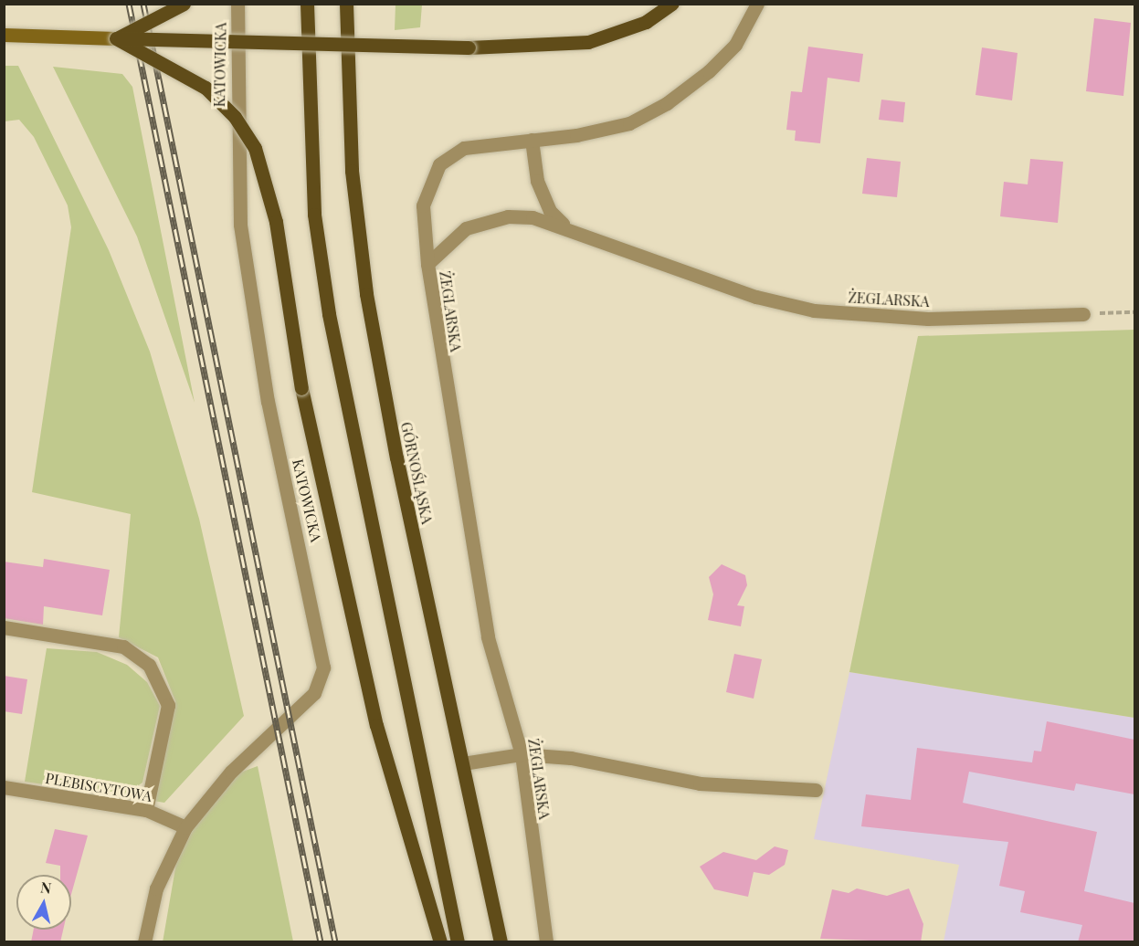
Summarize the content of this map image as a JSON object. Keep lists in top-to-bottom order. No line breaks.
{"streets":{"main road":["GÓRNOŚLĄSKA"],"street":["KATOWICKA","ŻEGLARSKA","PLEBISCYTOWA"]},"crossings":[["KATOWICKA","PLEBISCYTOWA"]],"north":"top"}
